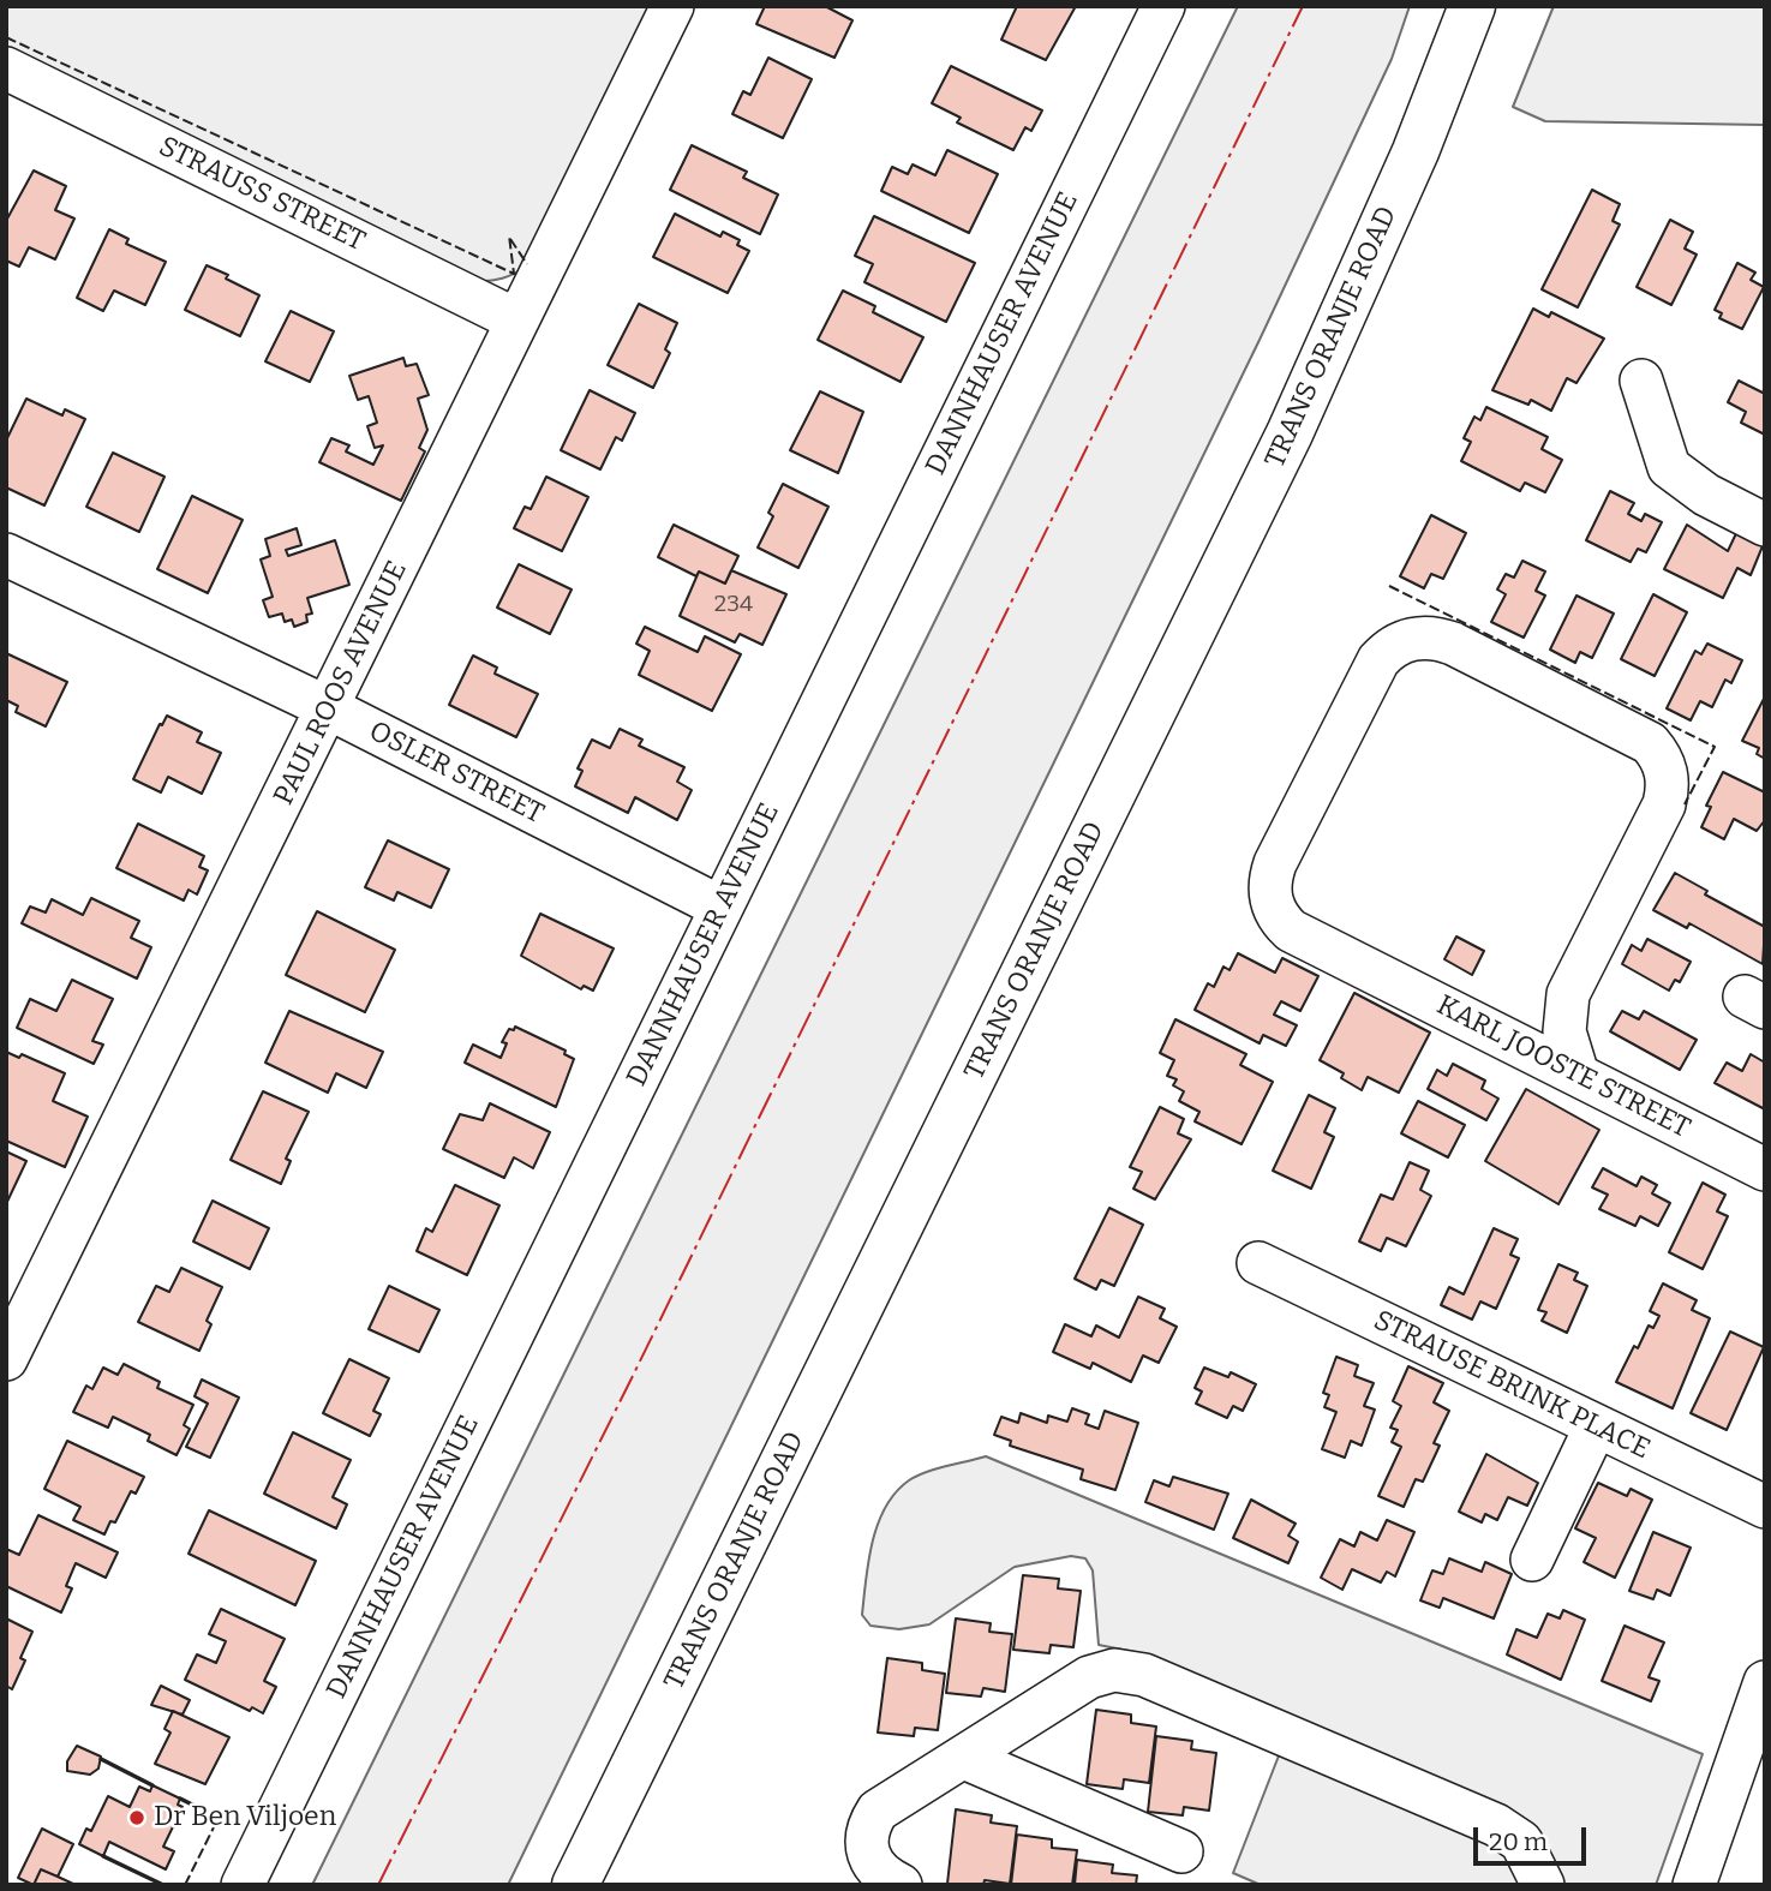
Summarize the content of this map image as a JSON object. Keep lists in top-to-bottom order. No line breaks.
{"streets":{"main road":["TRANS ORANJE ROAD"],"street":["STRAUSS STREET","DANNHAUSER AVENUE","PAUL ROOS AVENUE","OSLER STREET","KARL JOOSTE STREET","STRAUSE BRINK PLACE"]},"crossings":[["STRAUSS STREET","PAUL ROOS AVENUE"],["DANNHAUSER AVENUE","OSLER STREET"],["PAUL ROOS AVENUE","OSLER STREET"]],"places":["Dr Ben Viljoen"],"house_numbers":["234"],"scale_bar":"20 m"}
